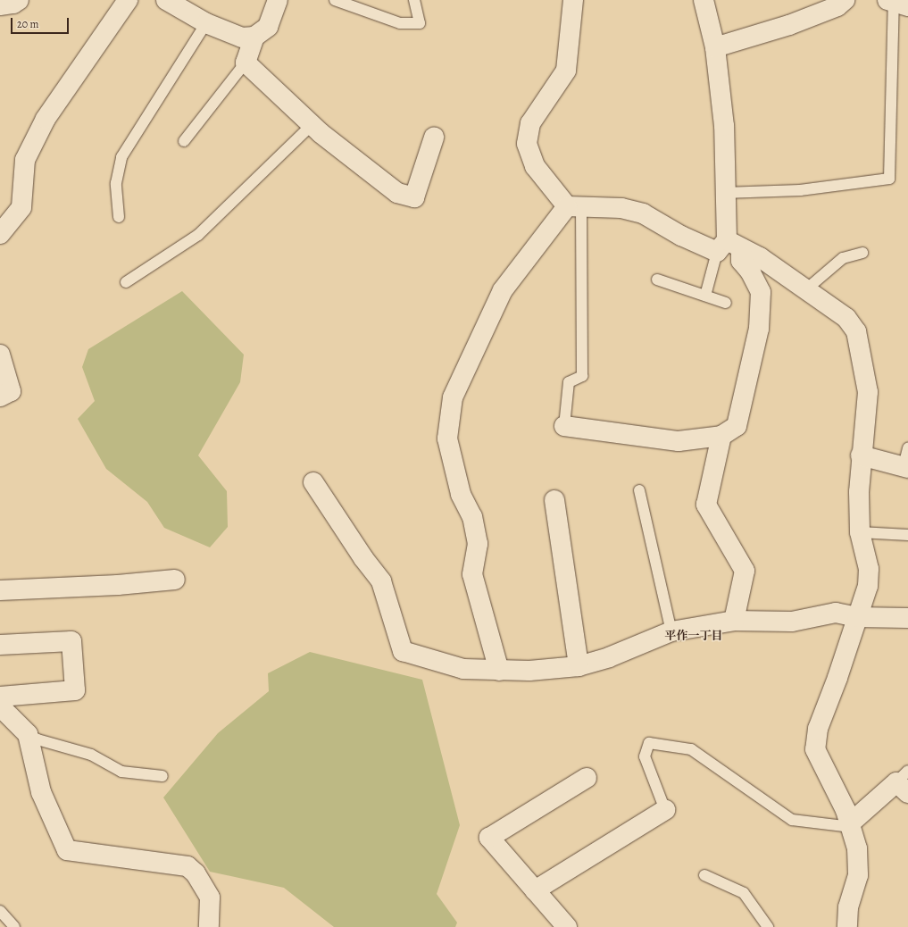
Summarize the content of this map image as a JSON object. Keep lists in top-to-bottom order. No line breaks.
{"districts":["平作一丁目"],"scale_bar":"20 m"}
